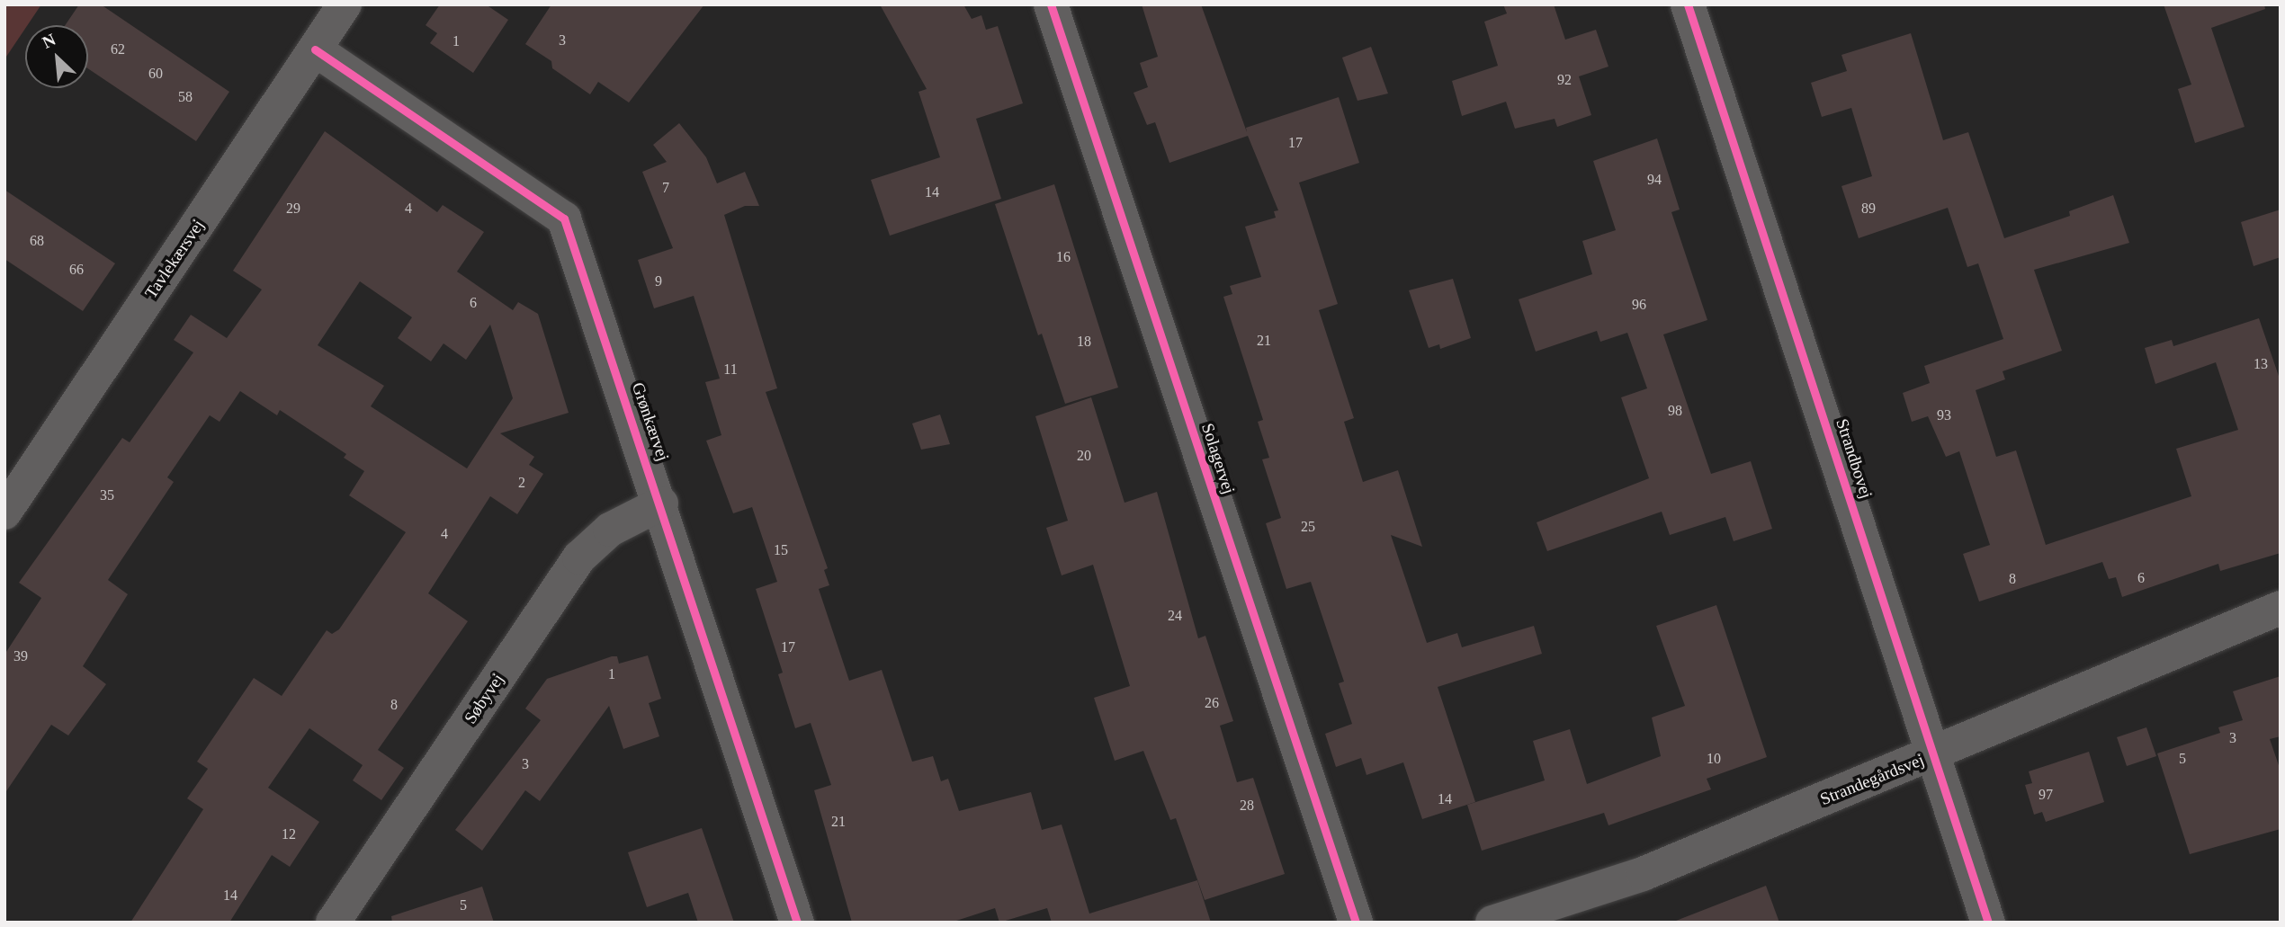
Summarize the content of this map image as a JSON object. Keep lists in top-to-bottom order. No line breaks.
{"streets":{"street":["Tavlekærsvej","Grønkærvej","Solagervej","Strandbovej","Søbyvej","Strandegårdsvej"]},"crossings":[["Tavlekærsvej","Grønkærvej"],["Grønkærvej","Søbyvej"],["Strandbovej","Strandegårdsvej"]],"house_numbers":["3","1","62","60","92","58","17","94","7","14","29","4","89","68","16","66","9","6","96","21","18","13","11","98","93","20","2","35","25","4","15","6","8","24","17","39","1","26","8","3","10","5","3","97","14","28","21","12","14","5"],"north":"top left"}
